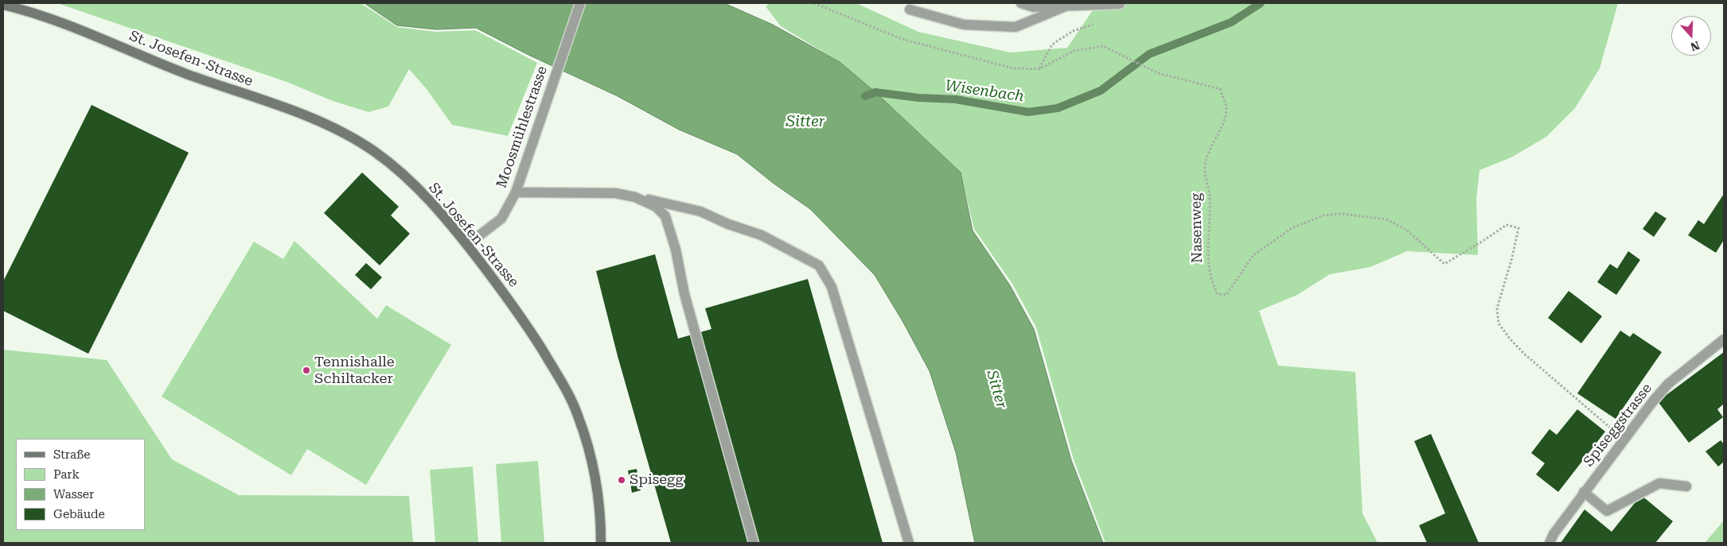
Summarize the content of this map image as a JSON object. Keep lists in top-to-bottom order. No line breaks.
{"streets":{"street":["St. Josefen-Strasse","Moosmühlestrasse","Spiseggstrasse"],"path":["Nasenweg"]},"crossings":[["St. Josefen-Strasse","Moosmühlestrasse"],["Nasenweg","Spiseggstrasse"]],"water":["Wisenbach","Sitter"],"places":["Tennishalle Schiltacker","Spisegg"],"legend":["Straße","Park","Wasser","Gebäude"],"north":"bottom"}
